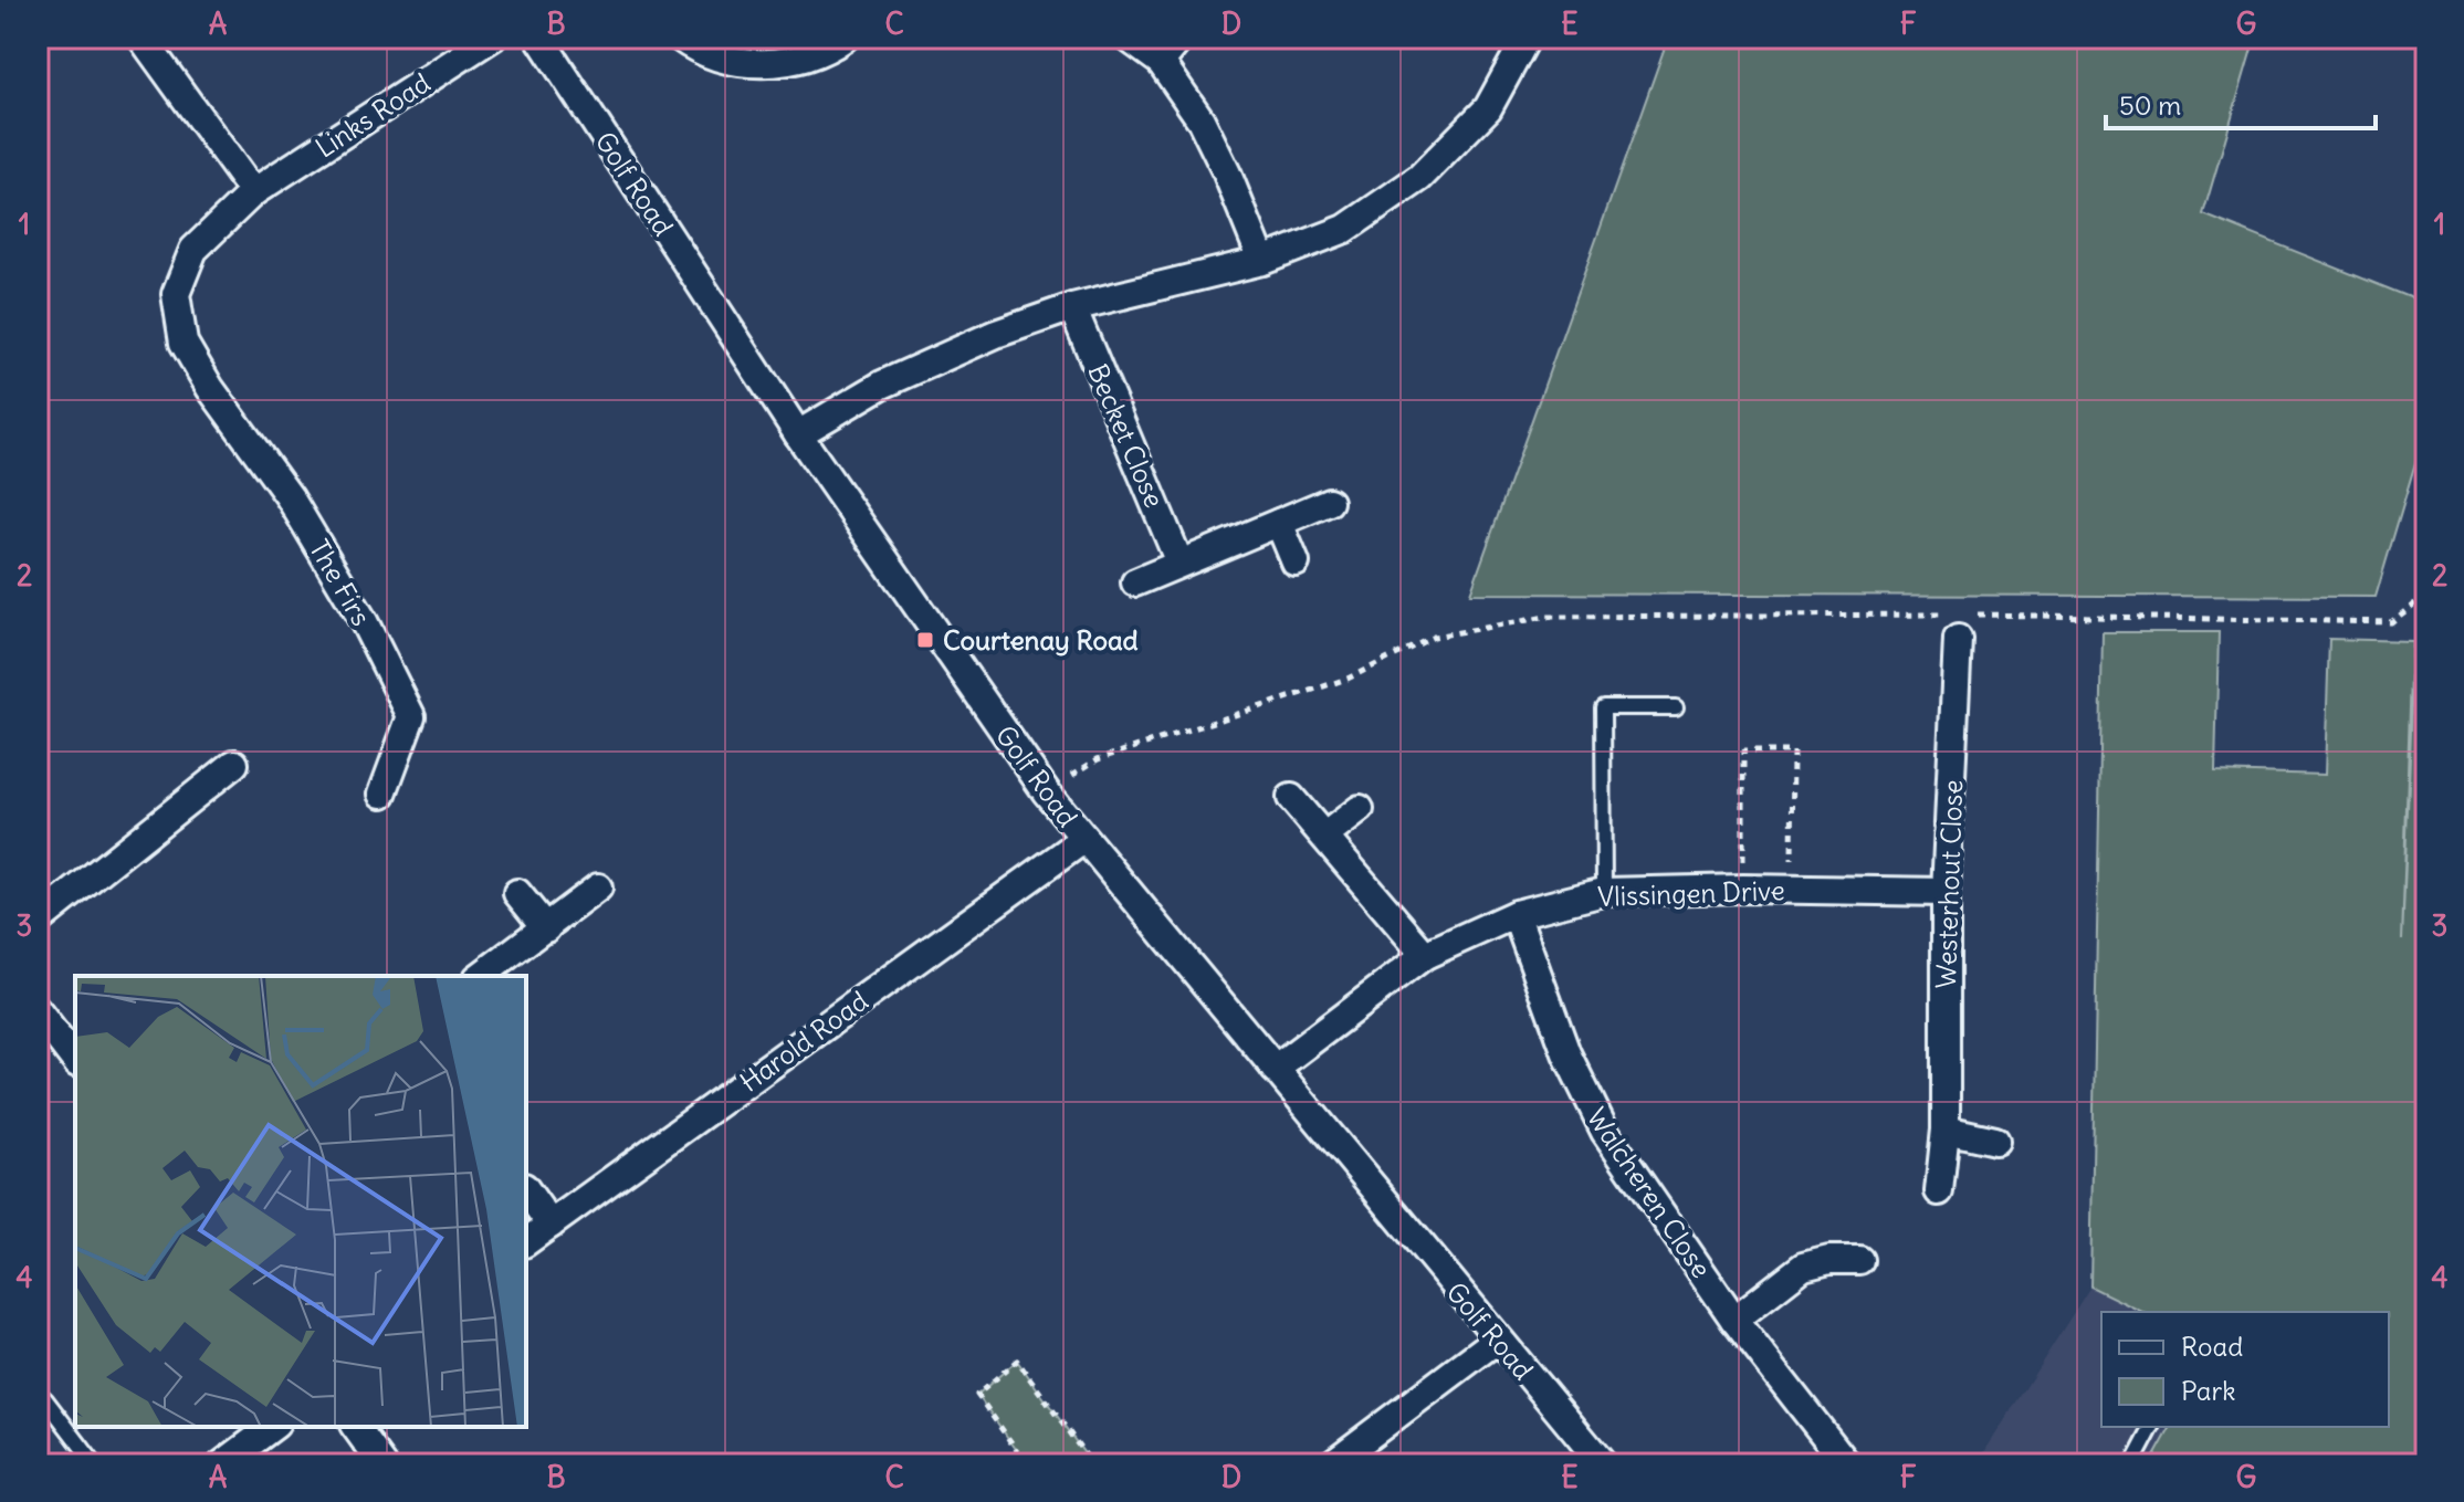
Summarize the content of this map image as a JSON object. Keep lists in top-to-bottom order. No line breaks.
{"streets":{"street":["Links Road","Golf Road","Becket Close","The Firs","Westerhout Close","Vlissingen Drive","Harold Road","Walcheren Close"]},"crossings":[["Links Road","The Firs"],["Golf Road","Vlissingen Drive"],["Golf Road","Harold Road"],["Westerhout Close","Vlissingen Drive"],["Vlissingen Drive","Walcheren Close"]],"places":{"transit":["Courtenay Road"]},"legend":["Road","Park"],"scale_bar":"50 m","grid":{"columns":["A","B","C","D","E","F","G"],"rows":["1","2","3","4"]}}
